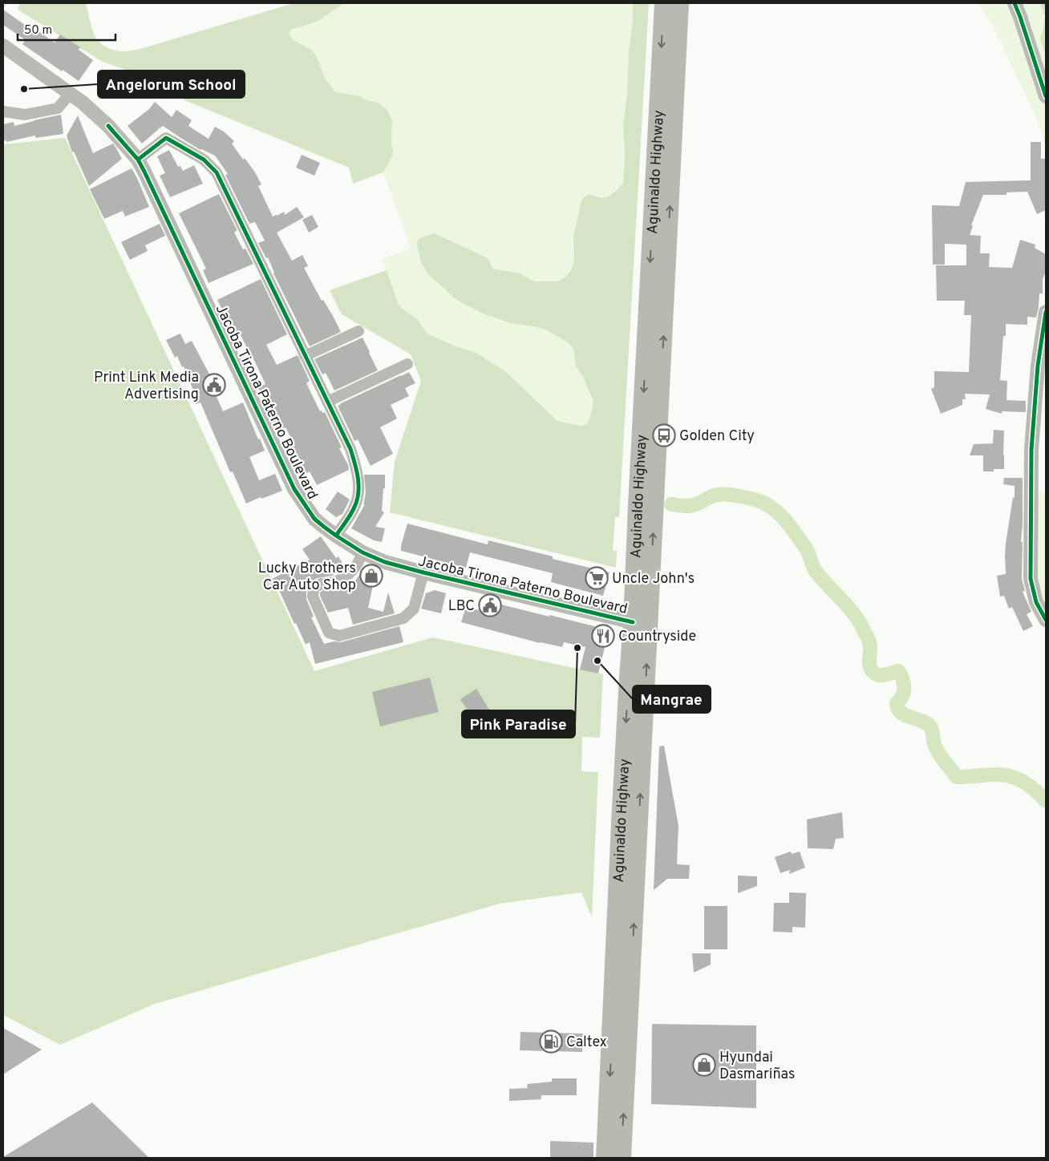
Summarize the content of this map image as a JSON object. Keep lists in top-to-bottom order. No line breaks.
{"streets":{"highway":["Aguinaldo Highway"],"street":["Jacoba Tirona Paterno Boulevard"]},"crossings":[["Aguinaldo Highway","Jacoba Tirona Paterno Boulevard"]],"places":{"other":["Angelorum School","Pink Paradise","Mangrae"],"public building":["Print Link Media Advertising","LBC"],"bus stop":["Golden City"],"shop":["Lucky Brothers Car Auto Shop","Hyundai Dasmariñas"],"supermarket":["Uncle John's"],"restaurant":["Countryside"],"fuel station":["Caltex"]},"scale_bar":"50 m"}
